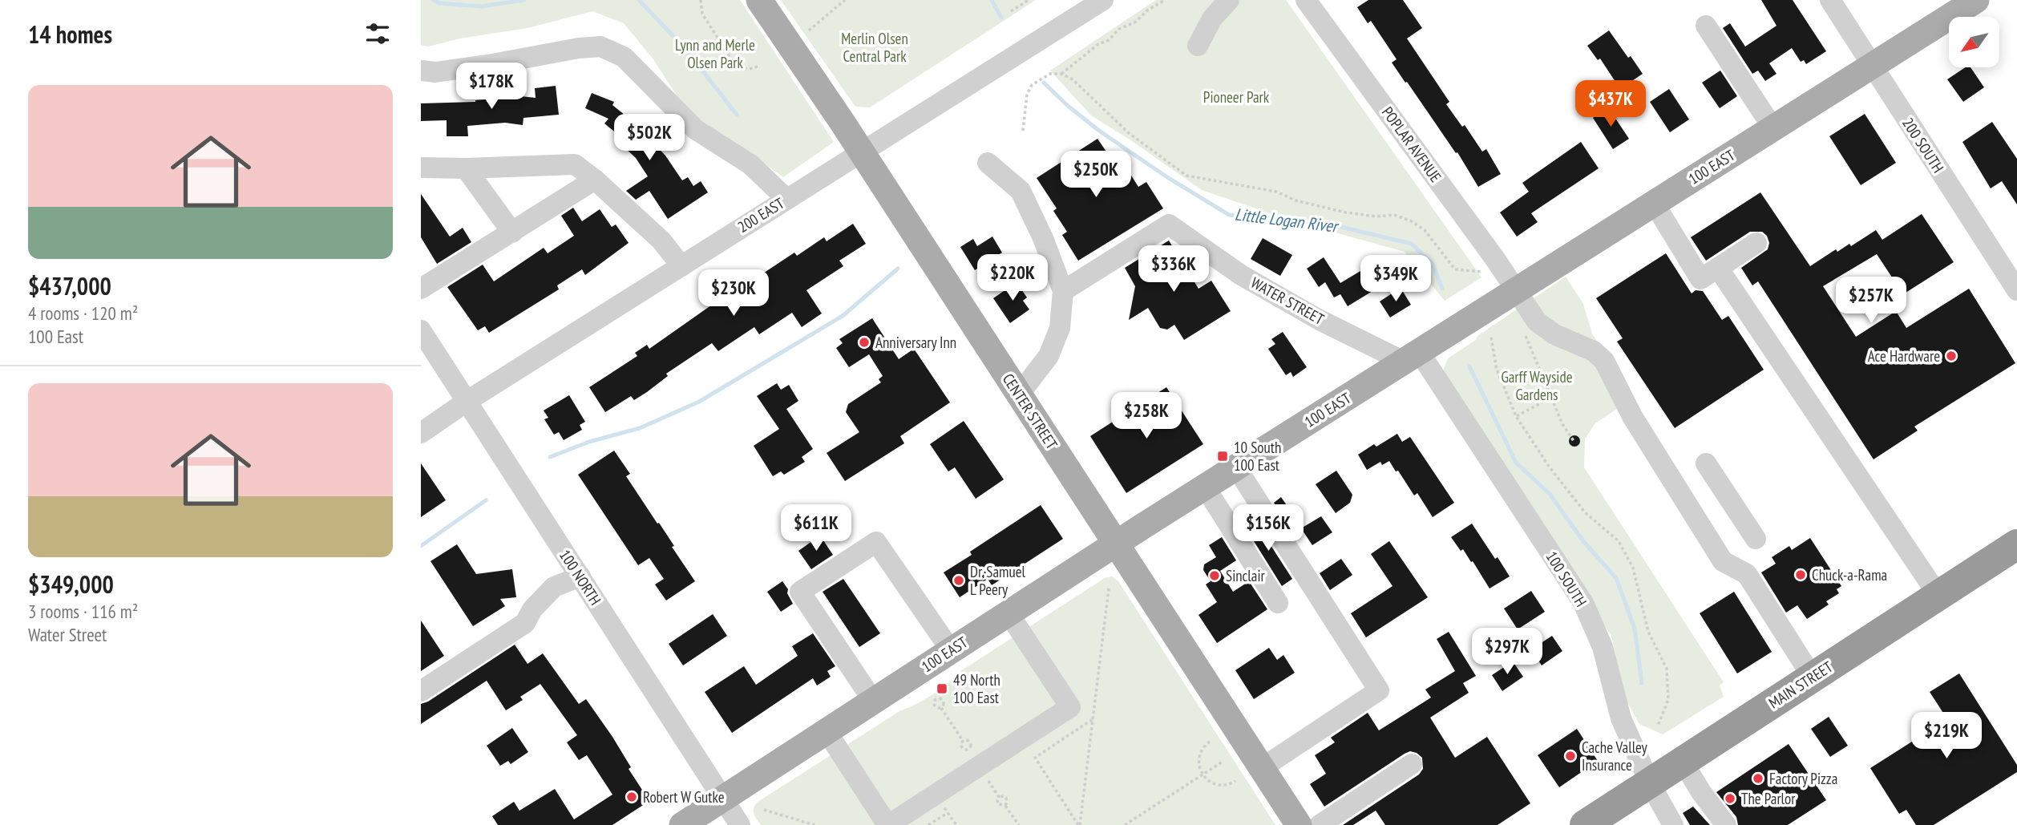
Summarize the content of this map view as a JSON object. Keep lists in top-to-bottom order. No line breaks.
{"streets":{"highway":["MAIN STREET"],"main road":["100 EAST","CENTER STREET"],"street":["POPLAR AVENUE","200 SOUTH","200 EAST","WATER STREET","100 NORTH","100 SOUTH"]},"crossings":[["POPLAR AVENUE","100 EAST"],["POPLAR AVENUE","MAIN STREET"],["200 SOUTH","100 EAST"],["100 EAST","WATER STREET"],["100 EAST","CENTER STREET"],["100 EAST","100 NORTH"],["100 EAST","100 SOUTH"],["200 EAST","CENTER STREET"],["200 EAST","100 NORTH"],["WATER STREET","100 SOUTH"],["100 SOUTH","MAIN STREET"]],"water":["Little Logan River"],"parks":["Merlin Olsen Central Park","Lynn and Merle Olsen Park","Pioneer Park","Garff Wayside Gardens"],"places":{"other":["Anniversary Inn","Ace Hardware","Chuck-a-Rama","Sinclair","Dr. Samuel L Peery","Cache Valley Insurance","Factory Pizza","Robert W Gutke","The Parlor"],"transit":["10 South 100 East","49 North 100 East"]},"north":"bottom left","page":{"heading":"14 homes","price":["$178K","$437K","$502K","$250K","$336K","$220K","$349K","$230K","$257K","$258K","$611K","$156K","$297K","$219K"],"list":[{"name":"$437,000","note":"4 rooms · 120 m² · 100 East"},{"name":"$349,000","note":"3 rooms · 116 m² · Water Street"}]}}
